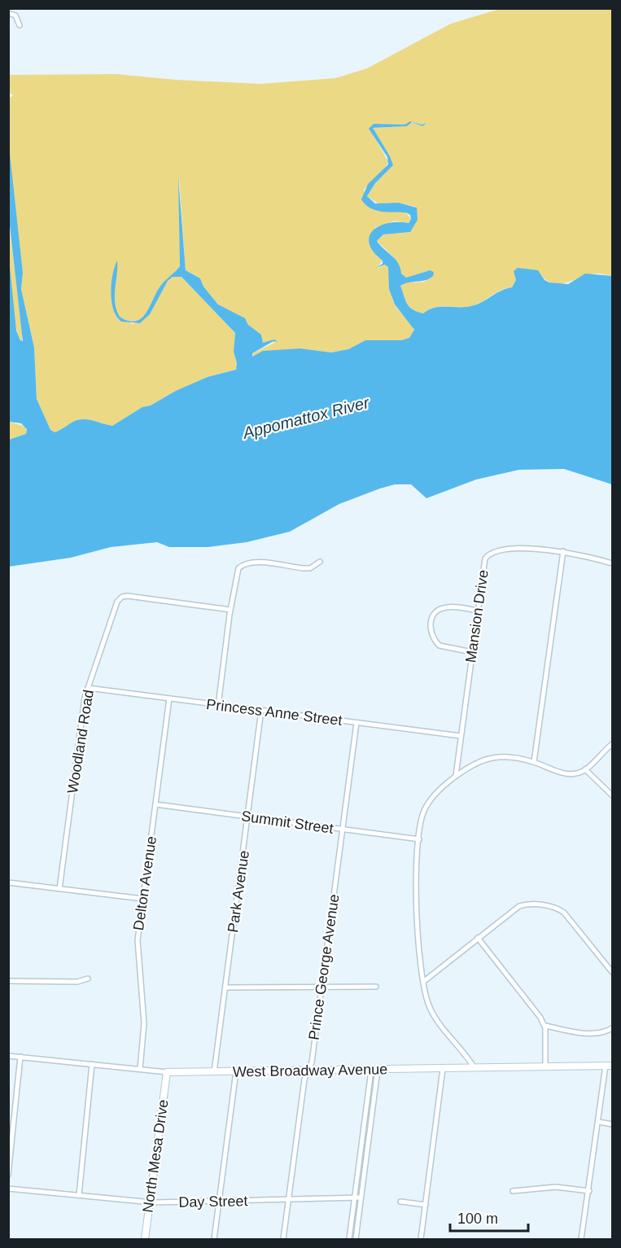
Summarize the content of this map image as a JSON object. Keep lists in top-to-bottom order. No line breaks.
{"streets":{"main road":["West Broadway Avenue","North Mesa Drive"],"street":["Mansion Drive","Princess Anne Street","Woodland Road","Summit Street","Delton Avenue","Park Avenue","Prince George Avenue","Day Street"]},"crossings":[["Mansion Drive","Princess Anne Street"],["Princess Anne Street","Woodland Road"],["Princess Anne Street","Delton Avenue"],["Princess Anne Street","Park Avenue"],["Princess Anne Street","Prince George Avenue"],["Summit Street","Delton Avenue"],["Summit Street","Park Avenue"],["Summit Street","Prince George Avenue"],["Delton Avenue","West Broadway Avenue"],["Park Avenue","West Broadway Avenue"],["Prince George Avenue","West Broadway Avenue"],["Prince George Avenue","Day Street"],["West Broadway Avenue","North Mesa Drive"],["North Mesa Drive","Day Street"]],"water":["Appomattox River"],"scale_bar":"100 m"}
